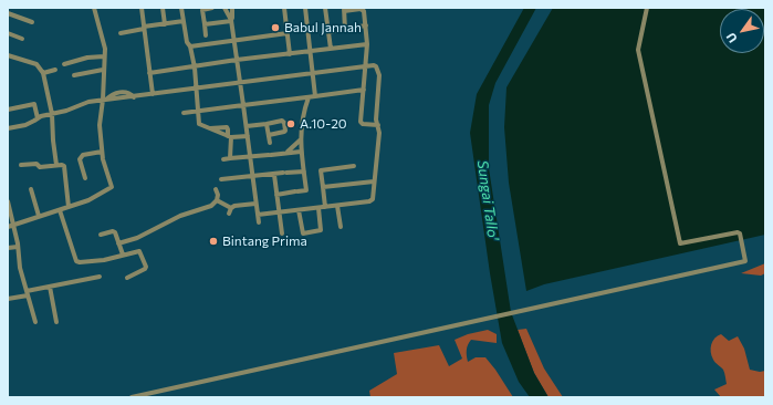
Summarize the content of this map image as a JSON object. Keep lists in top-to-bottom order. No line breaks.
{"water":["Sungai Tallo'"],"places":["Babul Jannah","A.10-20","Bintang Prima"],"north":"bottom left"}
